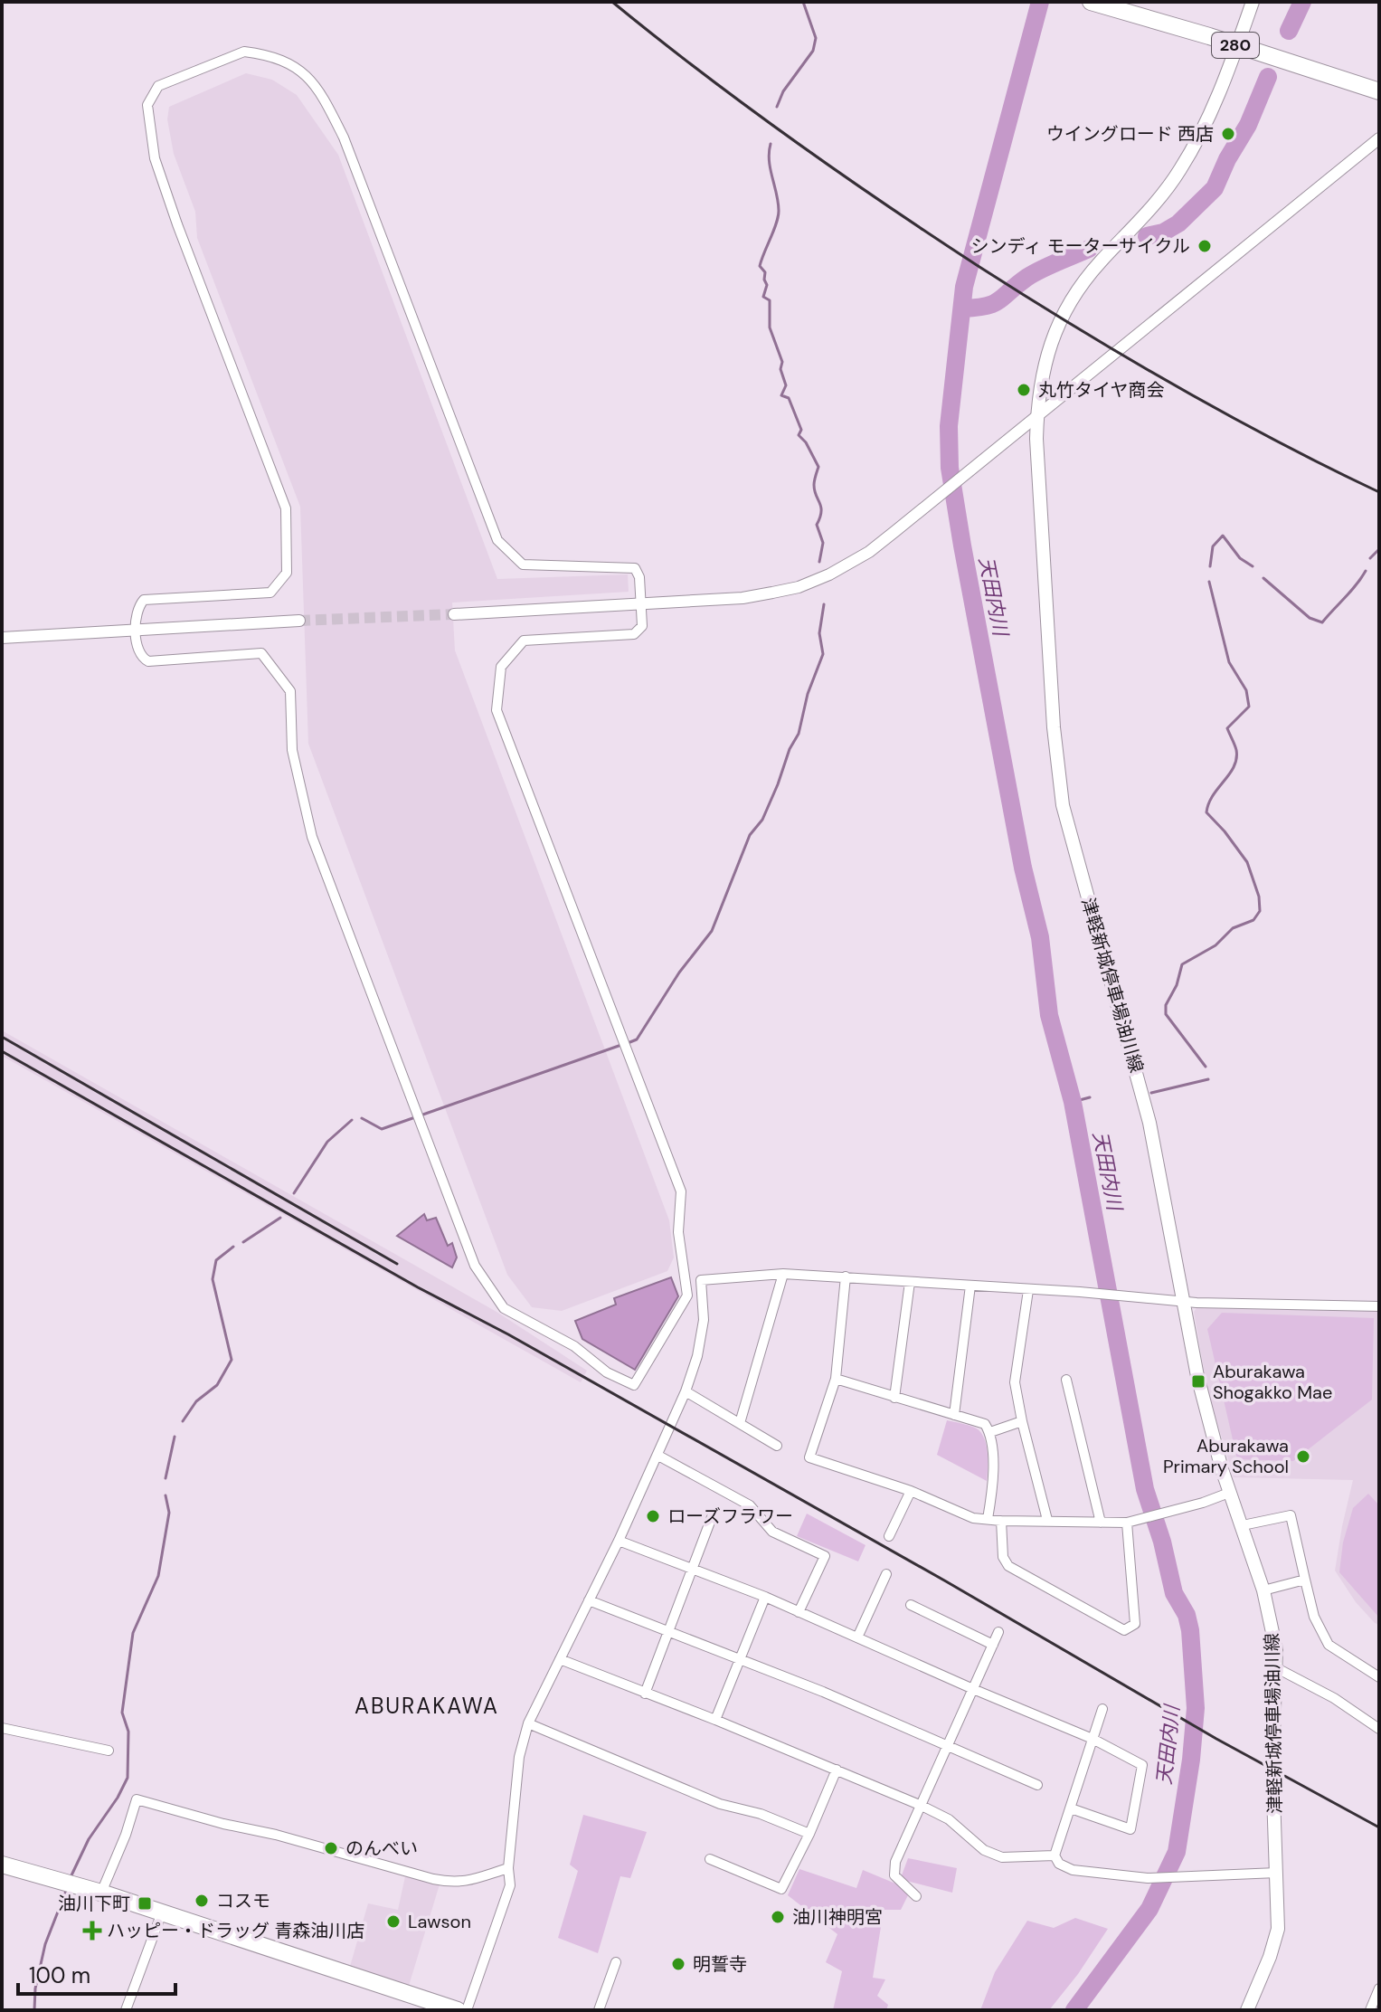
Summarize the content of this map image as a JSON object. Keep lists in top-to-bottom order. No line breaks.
{"streets":{"highway":["280"],"main road":["津軽新城停車場油川線"]},"crossings":[["280","津軽新城停車場油川線"]],"districts":["ABURAKAWA"],"water":["天田内川"],"places":{"other":["ウイングロード 西店","シンディ モーターサイクル","丸竹タイヤ商会","Aburakawa Primary School","ローズフラワー","のんべい","コスモ","油川神明宮","Lawson","明誓寺"],"transit":["Aburakawa Shogakko Mae","油川下町"],"health":["ハッピー・ドラッグ 青森油川店"]},"scale_bar":"100 m"}
